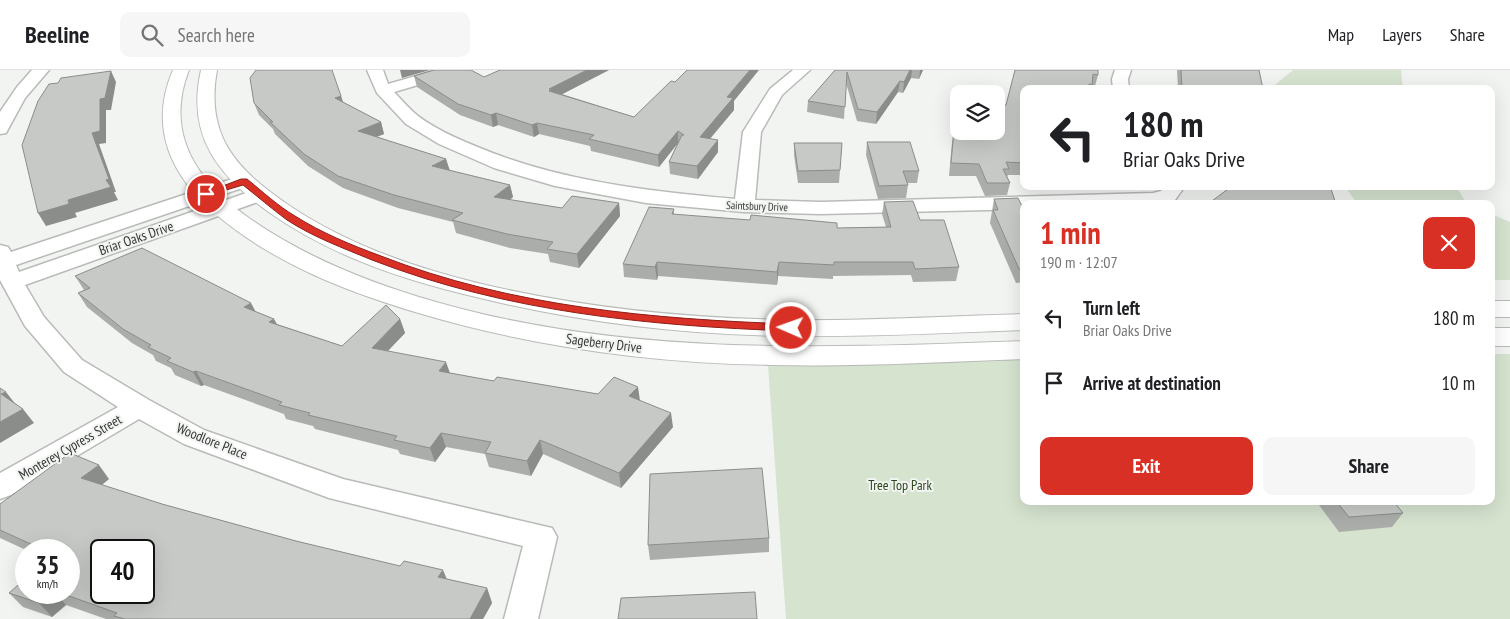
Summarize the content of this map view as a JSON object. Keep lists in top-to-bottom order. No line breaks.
{"streets":{"street":["Saintsbury Drive","Briar Oaks Drive","Sageberry Drive","Woodlore Place","Monterey Cypress Street"]},"crossings":[["Briar Oaks Drive","Sageberry Drive"],["Briar Oaks Drive","Woodlore Place"],["Woodlore Place","Monterey Cypress Street"]],"parks":["Tree Top Park"],"page":{"header":"Beeline","search":"Search here","nav":["Map","Layers","Share"],"turn":["180 m","Briar Oaks Drive"],"heading":["1 min","190 m · 12:07"],"list":[{"name":"Turn left","note":"Briar Oaks Drive","value":"180 m"},{"name":"Arrive at destination","value":"10 m"}],"buttons":["Exit","Share"],"speed":"35 km/h","limit":"40"}}
